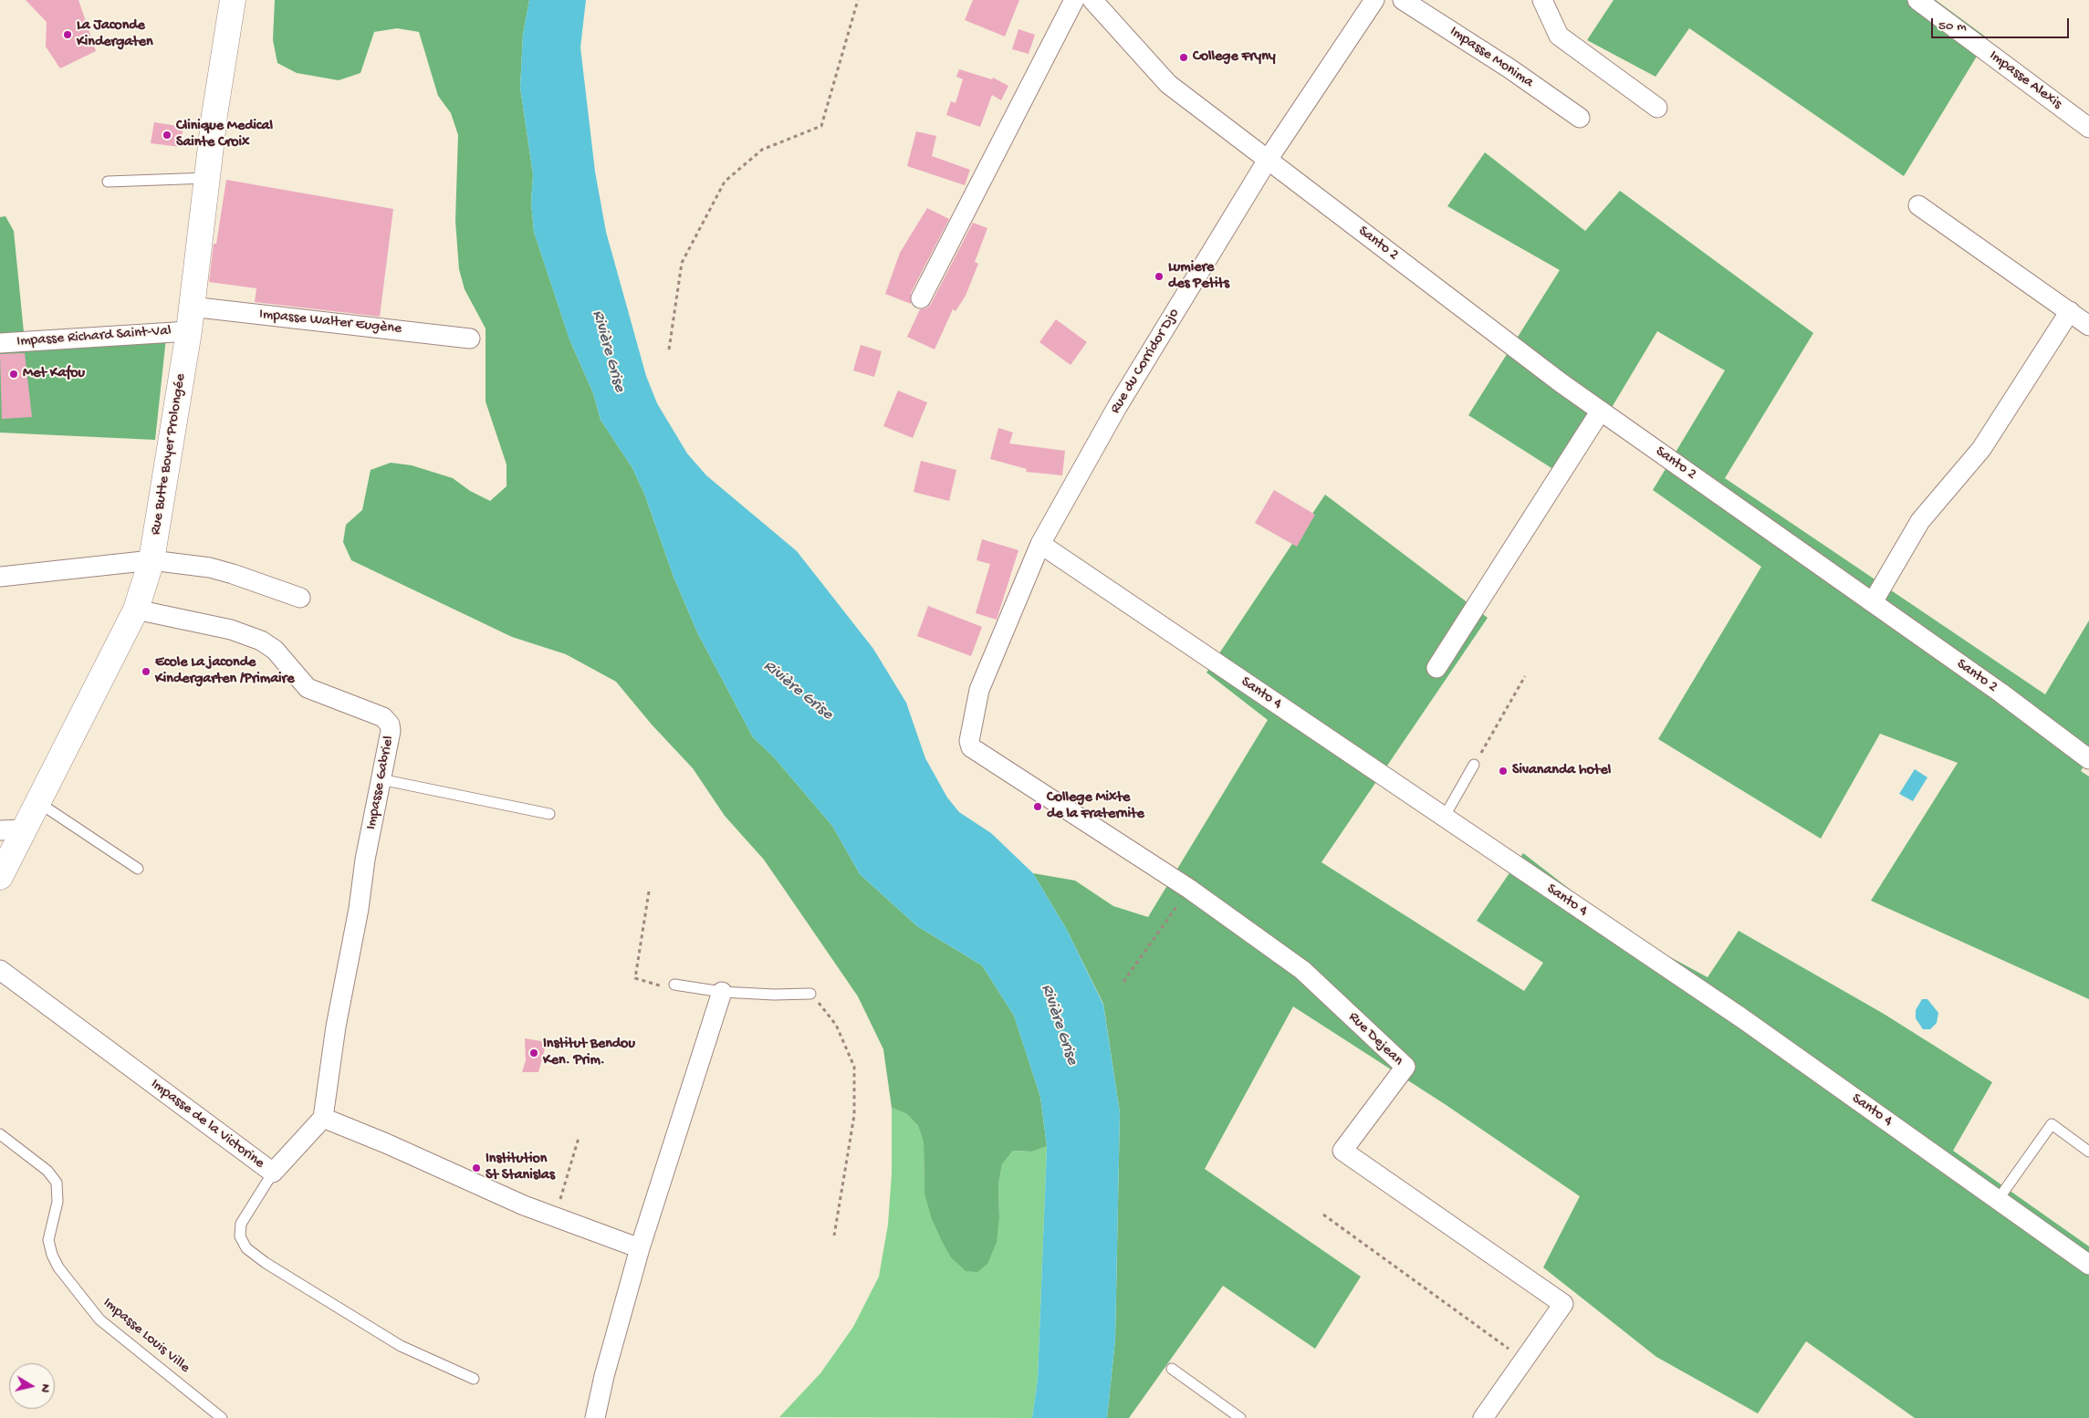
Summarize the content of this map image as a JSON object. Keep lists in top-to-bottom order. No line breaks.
{"streets":{"street":["Impasse Monima","Impasse Alexis","Santo 2","Impasse Walter Eugène","Impasse Richard Saint-Val","Rue du Corridor Djo","Rue Butte Boyer Prolongée","Santo 4","Impasse Gabriel","Rue Dejean","Impasse de la Victorine"],"lane":["Impasse Louis Ville"]},"crossings":[["Santo 2","Rue du Corridor Djo"],["Impasse Walter Eugène","Impasse Richard Saint-Val"],["Impasse Walter Eugène","Rue Butte Boyer Prolongée"],["Impasse Richard Saint-Val","Rue Butte Boyer Prolongée"],["Rue du Corridor Djo","Santo 4"],["Rue du Corridor Djo","Rue Dejean"],["Rue Butte Boyer Prolongée","Impasse Gabriel"],["Impasse Gabriel","Impasse de la Victorine"]],"water":["Rivière Grise"],"places":["La Jaconde Kindergaten","College Fryny","Clinique Medical Sainte Croix","Lumiere des Petits","Met Kafou","Ecole La jaconde Kindergarten /Primaire","Sivananda hotel","College Mixte de la Fraternite","Institut Bendou Ken. Prim.","Institution St Stanislas"],"scale_bar":"50 m","north":"right"}
